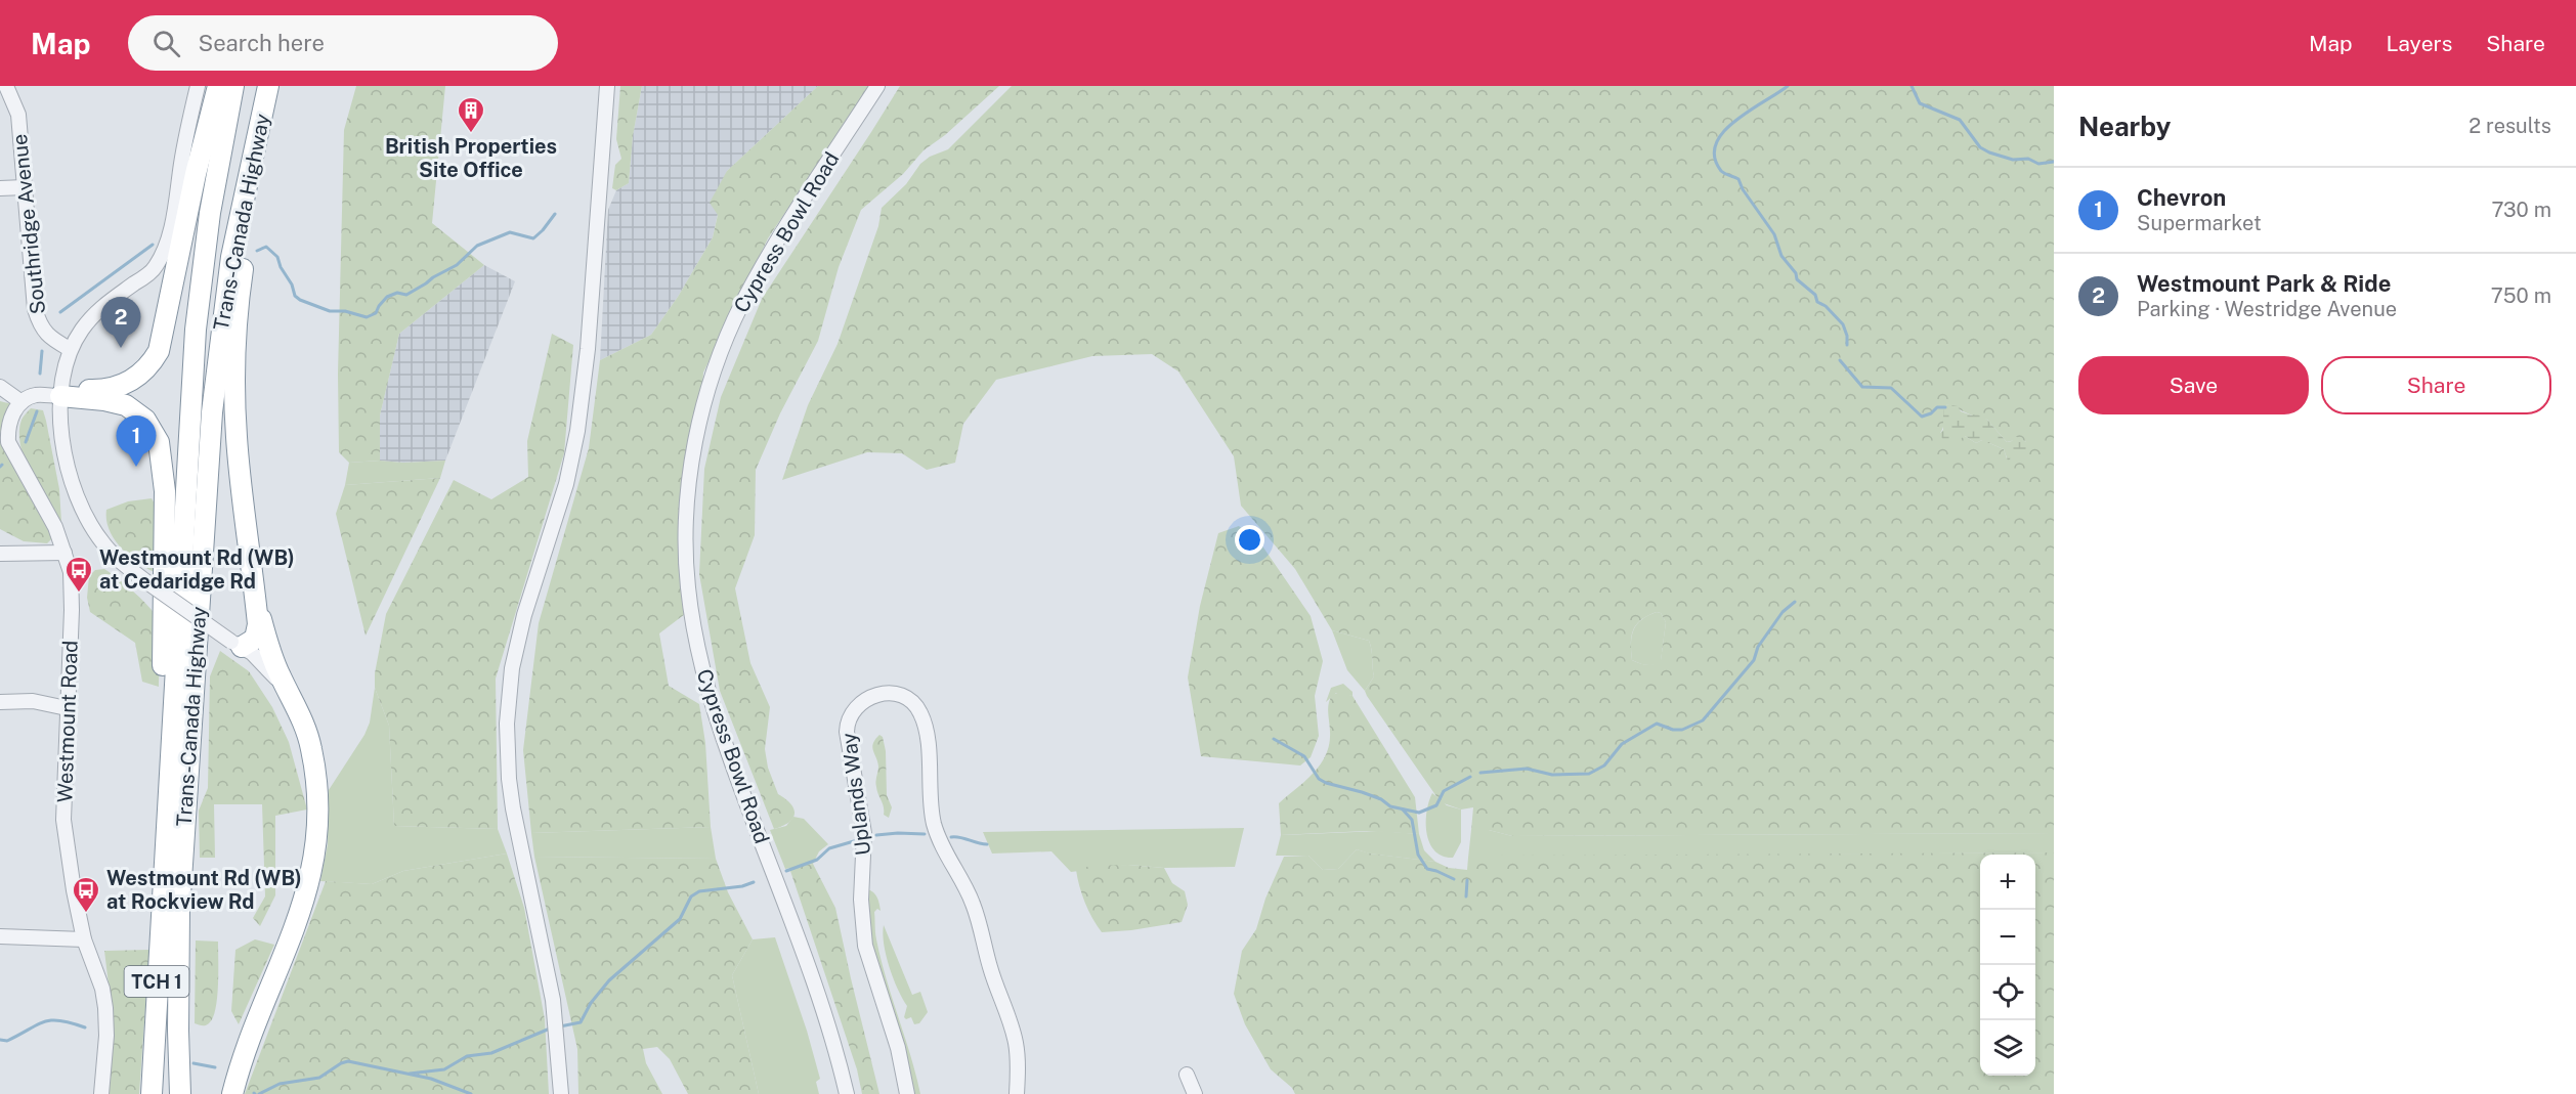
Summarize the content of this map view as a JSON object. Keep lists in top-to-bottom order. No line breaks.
{"streets":{"highway":["Trans-Canada Highway","TCH 1"],"street":["Southridge Avenue","Cypress Bowl Road","Westmount Road","Uplands Way"]},"places":{"building":["British Properties Site Office"],"bus stop":["Westmount Rd (WB) at Cedaridge Rd","Westmount Rd (WB) at Rockview Rd"]},"page":{"header":"Map","search":"Search here","nav":["Map","Layers","Share"],"heading":["Nearby","2 results"],"list":[{"mark":"1","name":"Chevron","note":"Supermarket","value":"730 m"},{"mark":"2","name":"Westmount Park & Ride","note":"Parking · Westridge Avenue","value":"750 m"}],"pins":["2","1"],"buttons":["Save","Share"],"map_buttons":["+","−"]}}
